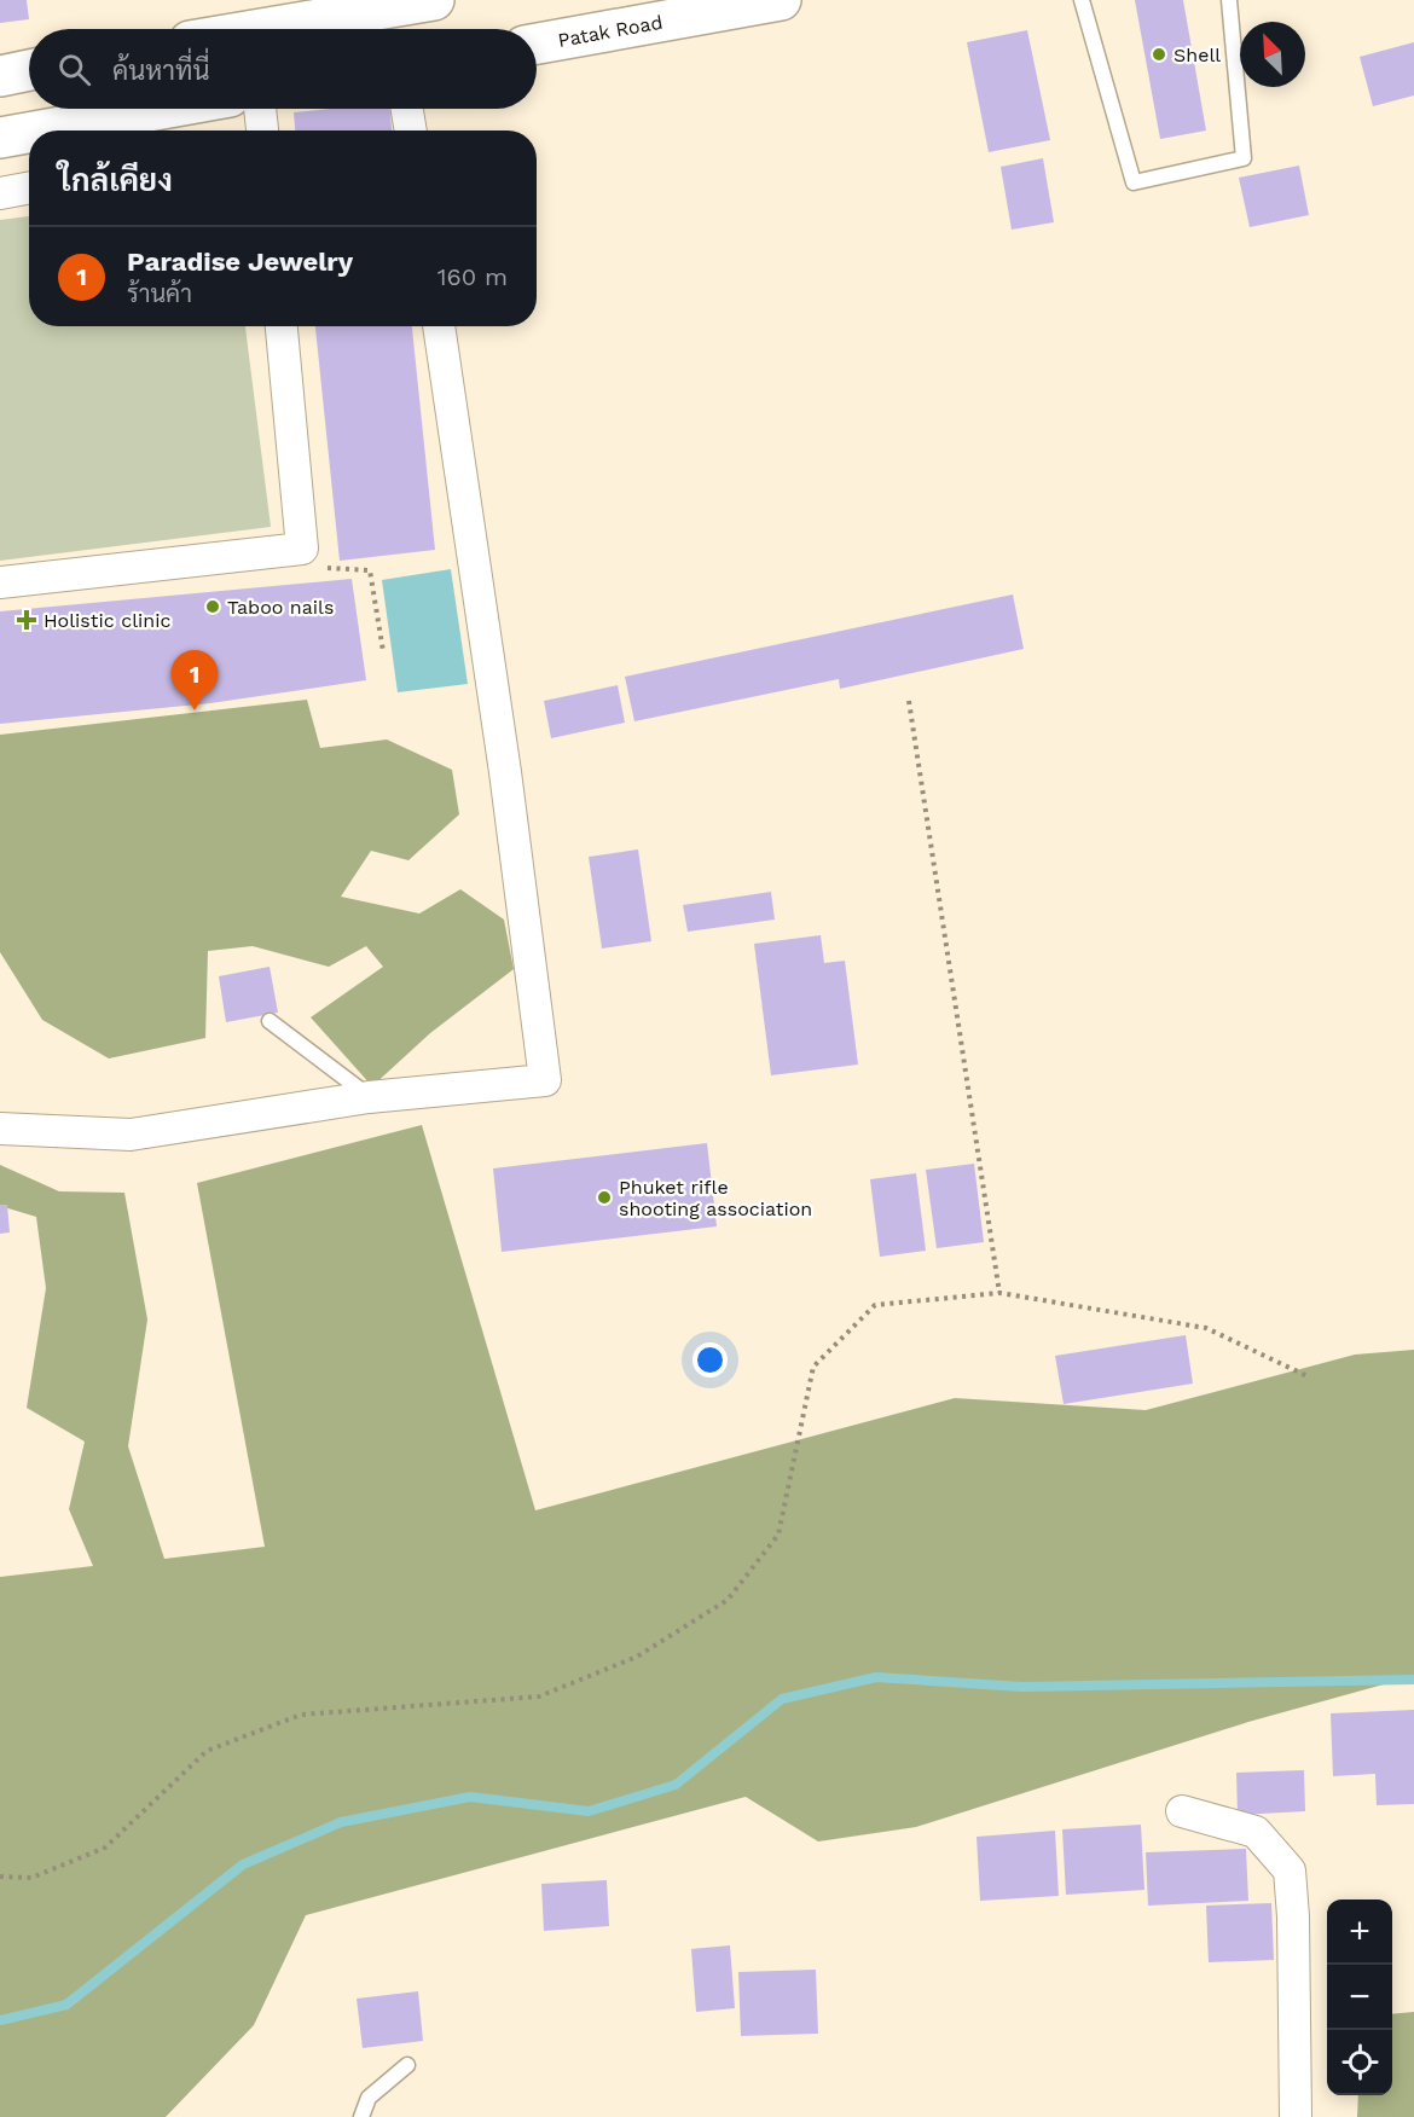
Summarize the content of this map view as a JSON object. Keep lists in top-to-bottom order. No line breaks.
{"streets":{"main road":["Patak Road"]},"places":{"other":["Shell","Taboo nails","Phuket rifle shooting association"],"health":["Holistic clinic"]},"north":"top left","page":{"search":"ค้นหาที่นี่","heading":"ใกล้เคียง","list":[{"mark":"1","name":"Paradise Jewelry","note":"ร้านค้า","value":"160 m"}],"pins":"1","map_buttons":["+","−"]}}
